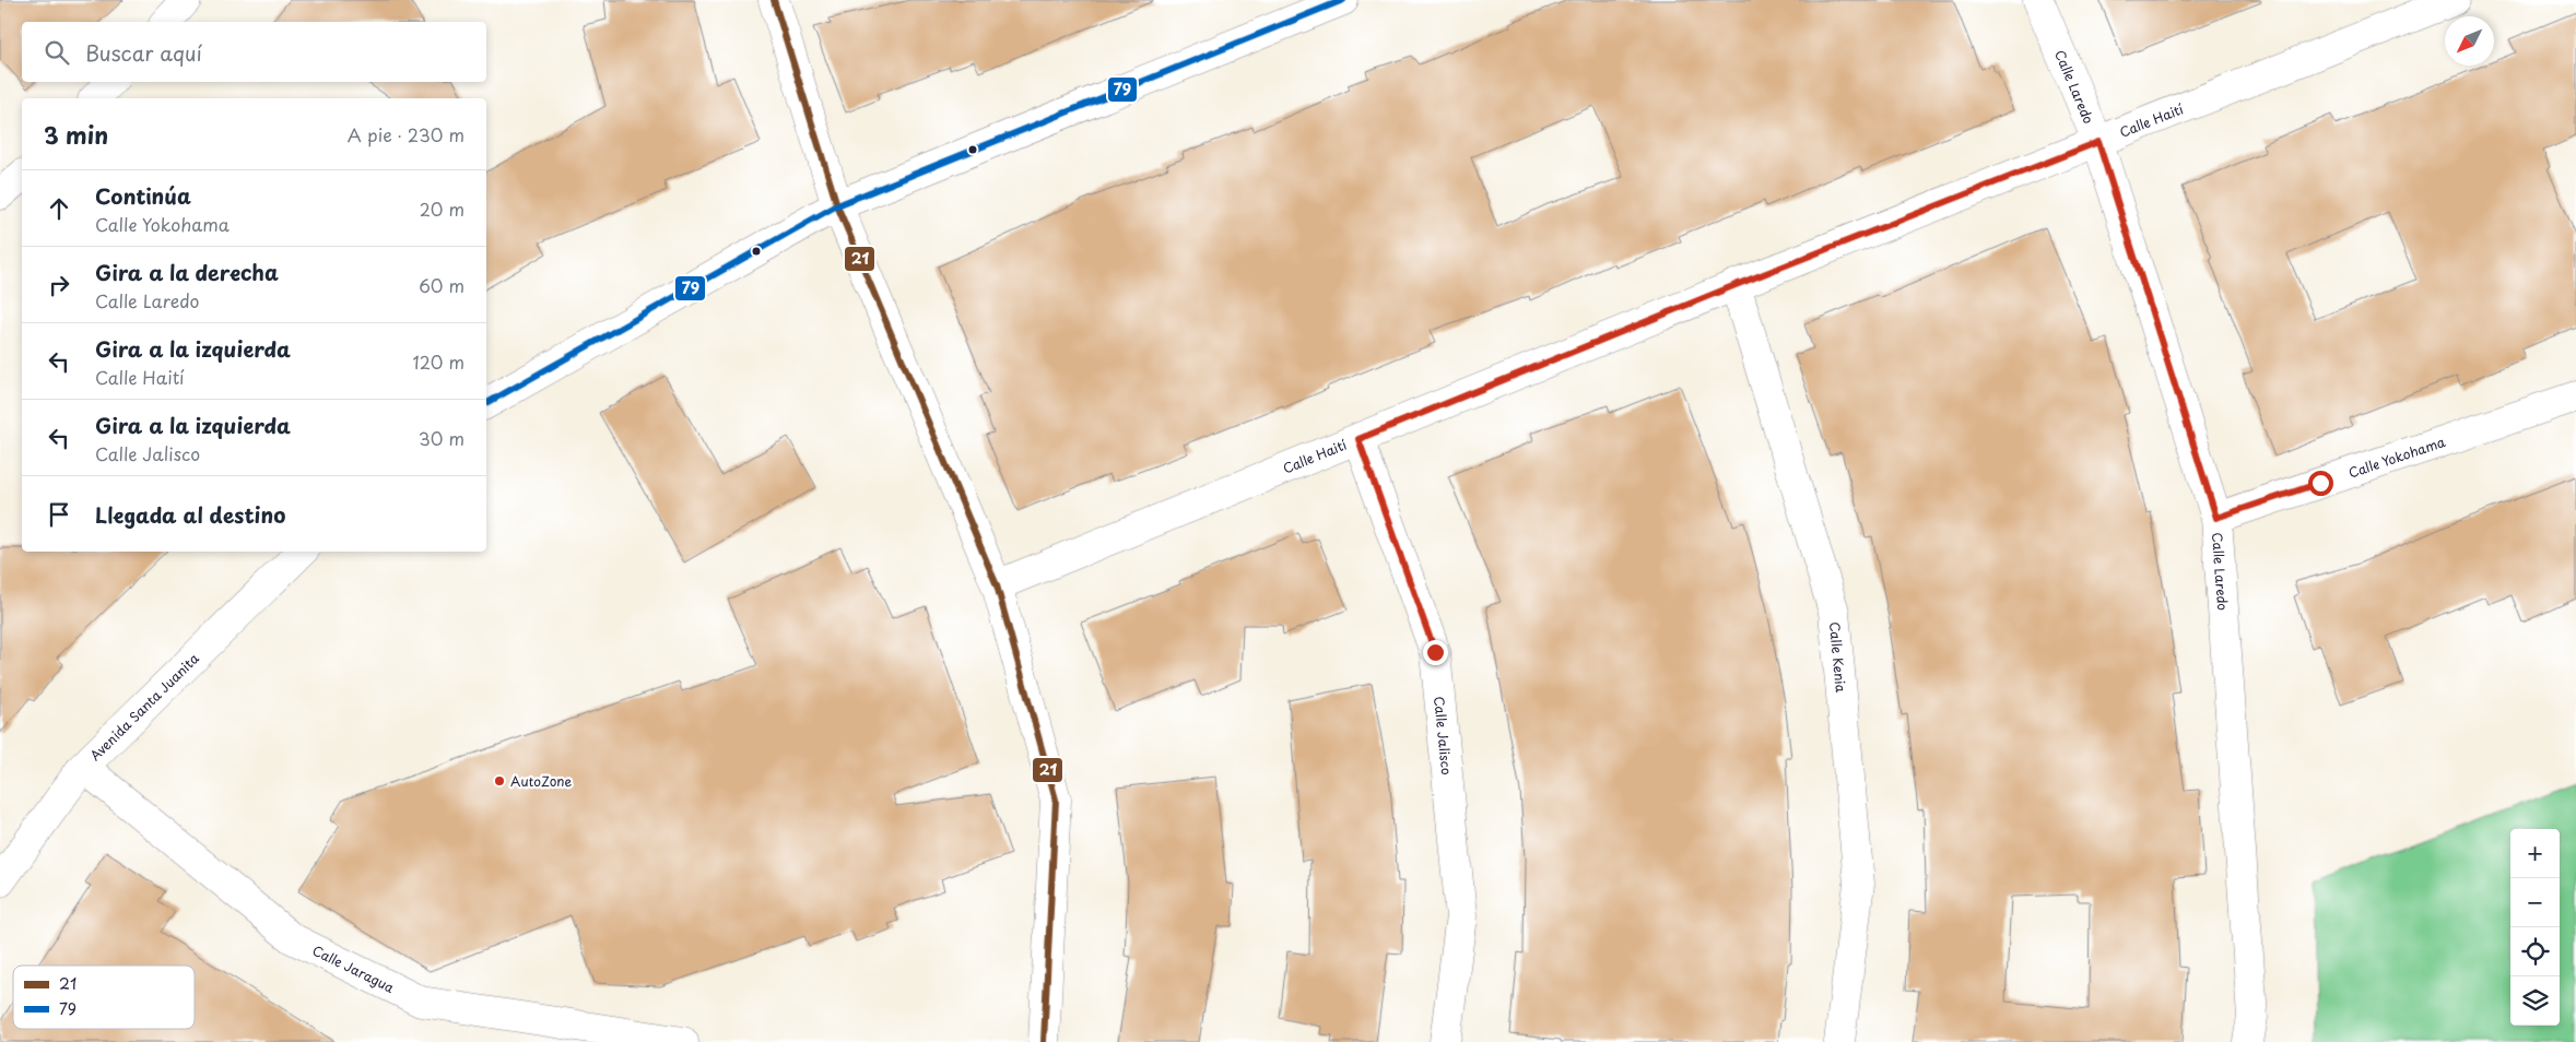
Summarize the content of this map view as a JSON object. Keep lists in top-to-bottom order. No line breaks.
{"streets":{"street":["Calle Laredo","Calle Haití","Calle Yokohama","Calle Kenia","Avenida Santa Juanita","Calle Jalisco","Calle Jaragua"]},"crossings":[["Calle Laredo","Calle Haití"],["Calle Laredo","Calle Yokohama"],["Calle Haití","Calle Kenia"],["Calle Haití","Calle Jalisco"],["Avenida Santa Juanita","Calle Jaragua"]],"places":["AutoZone"],"lines":["transit line 21","transit line 79"],"legend":["21","79"],"north":"bottom left","page":{"search":"Buscar aquí","heading":["3 min","A pie · 230 m"],"list":[["Continúa","Calle Yokohama","20 m"],["Gira a la derecha","Calle Laredo","60 m"],["Gira a la izquierda","Calle Haití","120 m"],["Gira a la izquierda","Calle Jalisco","30 m"],"Llegada al destino"],"map_buttons":["+","−"]}}
